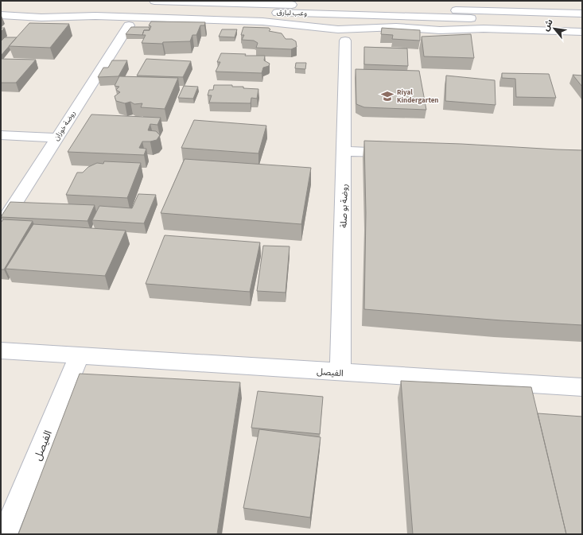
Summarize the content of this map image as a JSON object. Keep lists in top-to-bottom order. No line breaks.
{"streets":{"street":["وعب لبارق","روضة خوزان","روضة بو صلة","الفيصل"]},"crossings":[["روضة بو صلة","الفيصل"]],"places":{"school or university":["Riyal Kindergarten"]},"north":"top left"}
